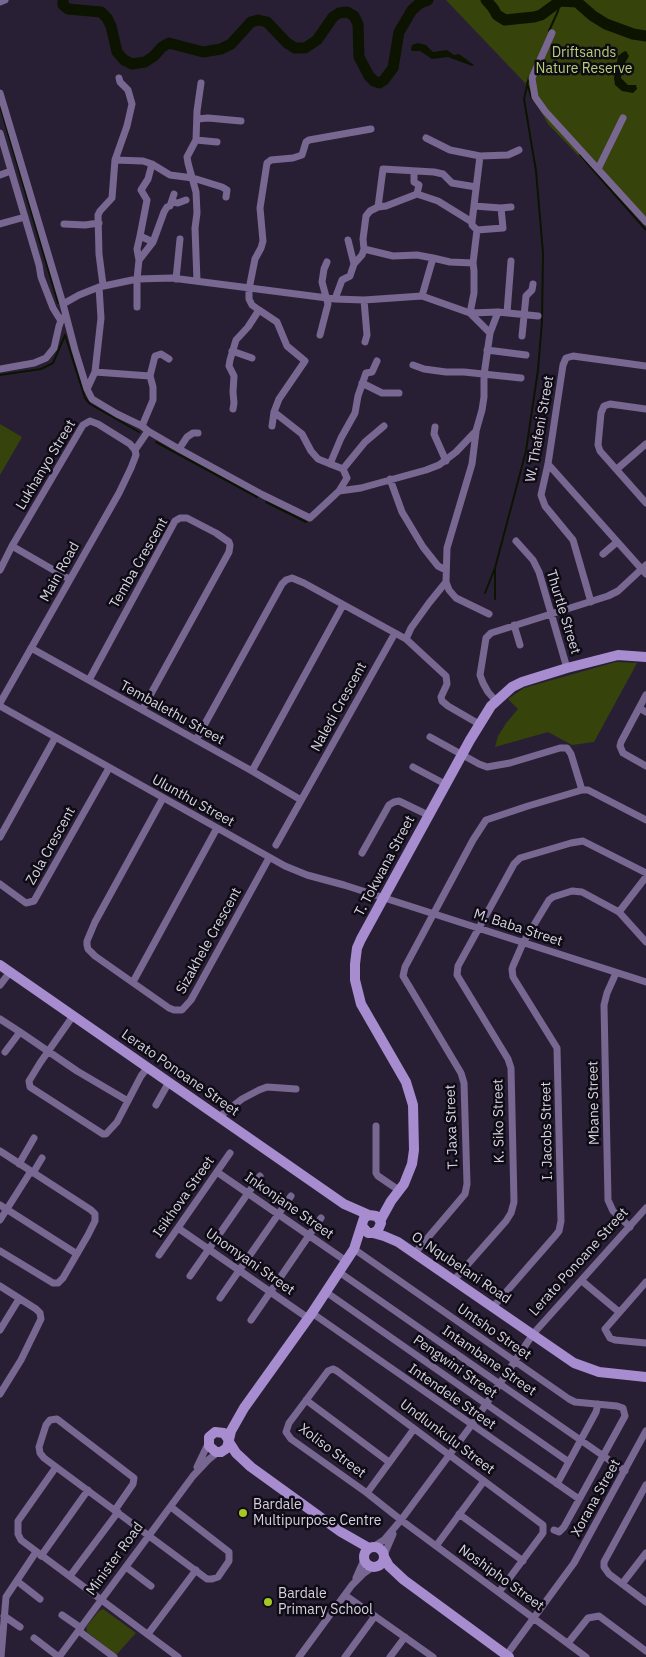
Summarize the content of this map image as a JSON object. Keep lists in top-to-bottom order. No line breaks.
{"streets":{"street":["W. Thafeni Street","Lukhanyo Street","Temba Crescent","Main Road","Thurtle Street","Naledi Crescent","Tembalethu Street","Ulunthu Street","Zola Crescent","T. Tokwana Street","M. Baba Street","Sizakhele Crescent","Lerato Ponoane Street","Mbane Street","K. Siko Street","T. Jaxa Street","I. Jacobs Street","Isikhova Street","Inkonjane Street","Unomyani Street","O. Nqubelani Road","Untsho Street","Intambane Street","Pengwini Street","Intendele Street","Undlunkulu Street","Xoliso Street","Xorana Street","Minister Road","Noshipho Street"]},"crossings":[["Lukhanyo Street","Main Road"],["Temba Crescent","Tembalethu Street"],["Main Road","Tembalethu Street"],["Main Road","Ulunthu Street"],["Thurtle Street","T. Tokwana Street"],["Naledi Crescent","Tembalethu Street"],["Ulunthu Street","Zola Crescent"],["Ulunthu Street","T. Tokwana Street"],["Ulunthu Street","M. Baba Street"],["Ulunthu Street","Sizakhele Crescent"],["T. Tokwana Street","M. Baba Street"],["T. Tokwana Street","Lerato Ponoane Street"],["T. Tokwana Street","O. Nqubelani Road"],["M. Baba Street","Mbane Street"],["M. Baba Street","K. Siko Street"],["M. Baba Street","T. Jaxa Street"],["M. Baba Street","I. Jacobs Street"],["Lerato Ponoane Street","Mbane Street"],["Lerato Ponoane Street","O. Nqubelani Road"],["Lerato Ponoane Street","Untsho Street"],["Lerato Ponoane Street","Intambane Street"],["Lerato Ponoane Street","Pengwini Street"],["Lerato Ponoane Street","Intendele Street"],["Lerato Ponoane Street","Undlunkulu Street"],["Lerato Ponoane Street","Xoliso Street"],["Lerato Ponoane Street","Noshipho Street"],["K. Siko Street","O. Nqubelani Road"],["T. Jaxa Street","O. Nqubelani Road"],["I. Jacobs Street","O. Nqubelani Road"],["Isikhova Street","Inkonjane Street"],["Isikhova Street","Unomyani Street"],["Unomyani Street","Intendele Street"],["Untsho Street","Intambane Street"],["Intambane Street","Xorana Street"],["Undlunkulu Street","Xoliso Street"],["Xoliso Street","Noshipho Street"],["Xorana Street","Noshipho Street"]],"parks":["Driftsands Nature Reserve"],"places":["Bardale Multipurpose Centre","Bardale Primary School"]}
